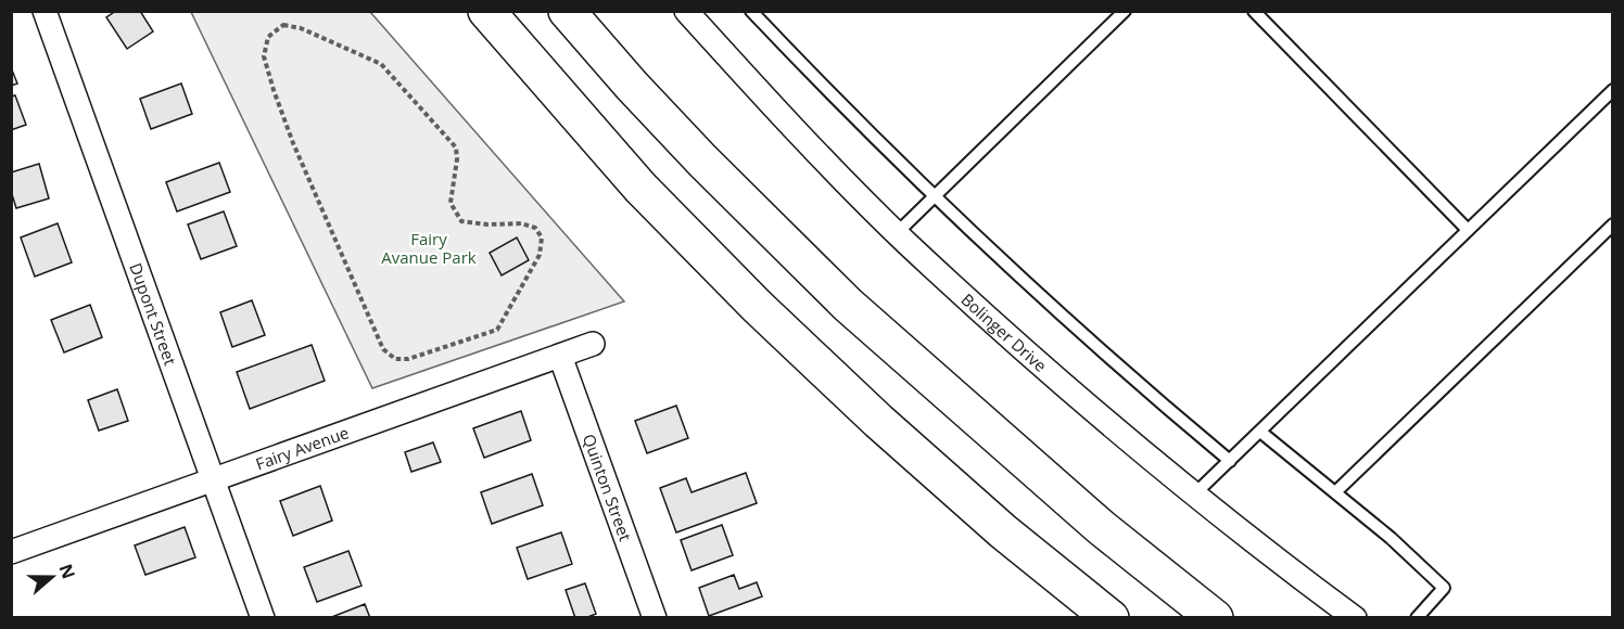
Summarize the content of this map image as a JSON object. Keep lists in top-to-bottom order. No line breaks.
{"streets":{"street":["Dupont Street","Bolinger Drive","Fairy Avenue","Quinton Street"]},"crossings":[["Dupont Street","Fairy Avenue"],["Fairy Avenue","Quinton Street"]],"parks":["Fairy Avanue Park"],"north":"right"}
